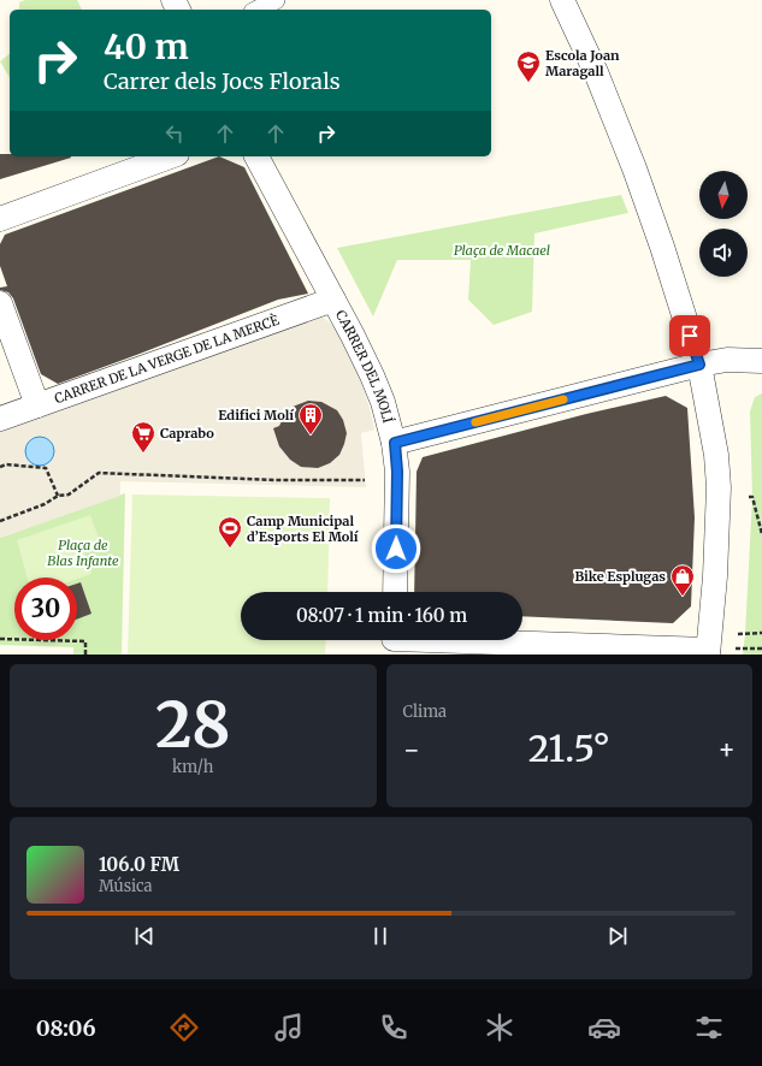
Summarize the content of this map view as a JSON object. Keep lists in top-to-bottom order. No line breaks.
{"streets":{"street":["CARRER DE LA VERGE DE LA MERCÈ","CARRER DEL MOLÍ"]},"crossings":[["CARRER DE LA VERGE DE LA MERCÈ","CARRER DEL MOLÍ"]],"parks":["Plaça de Macael","Plaça de Blas Infante"],"places":{"school or university":["Escola Joan Maragall"],"building":["Edifici Molí"],"supermarket":["Caprabo"],"sports":["Camp Municipal d’Esports El Molí"],"shop":["Bike Esplugas"]},"north":"bottom","page":{"turn":["40 m","Carrer dels Jocs Florals"],"limit":"30","trip":"08:07 · 1 min · 160 m","tile":[["28","km/h"],"Clima"],"heat":["−","21.5°","+"],"song":["106.0 FM","Música"],"tabs":"08:06"}}
